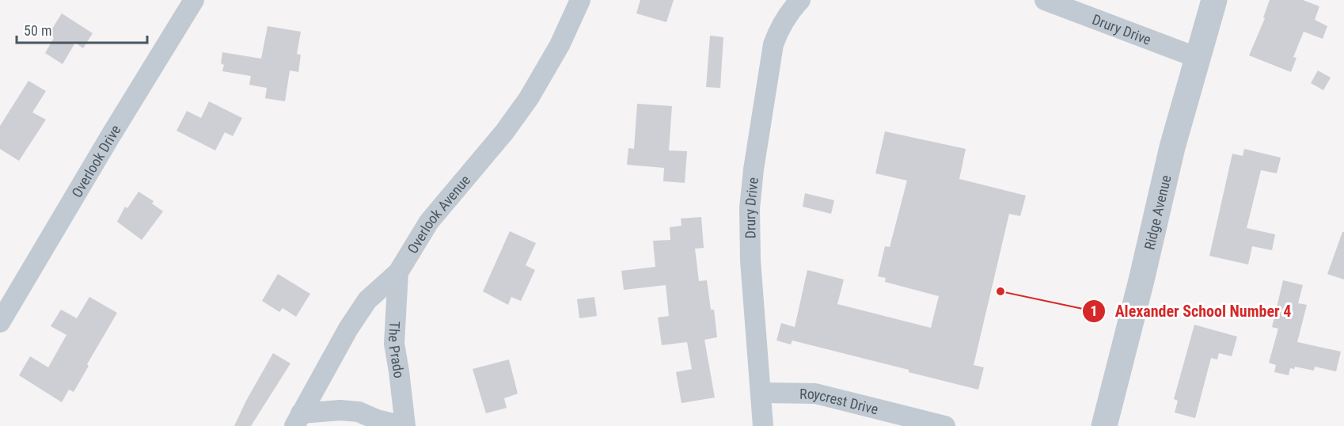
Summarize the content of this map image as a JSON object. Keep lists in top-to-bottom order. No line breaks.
{"streets":{"street":["Drury Drive","Overlook Drive","Ridge Avenue","Overlook Avenue","The Prado","Roycrest Drive"]},"crossings":[["Drury Drive","Ridge Avenue"],["Drury Drive","Roycrest Drive"],["Overlook Avenue","The Prado"]],"places":["Alexander School Number 4"],"scale_bar":"50 m"}
